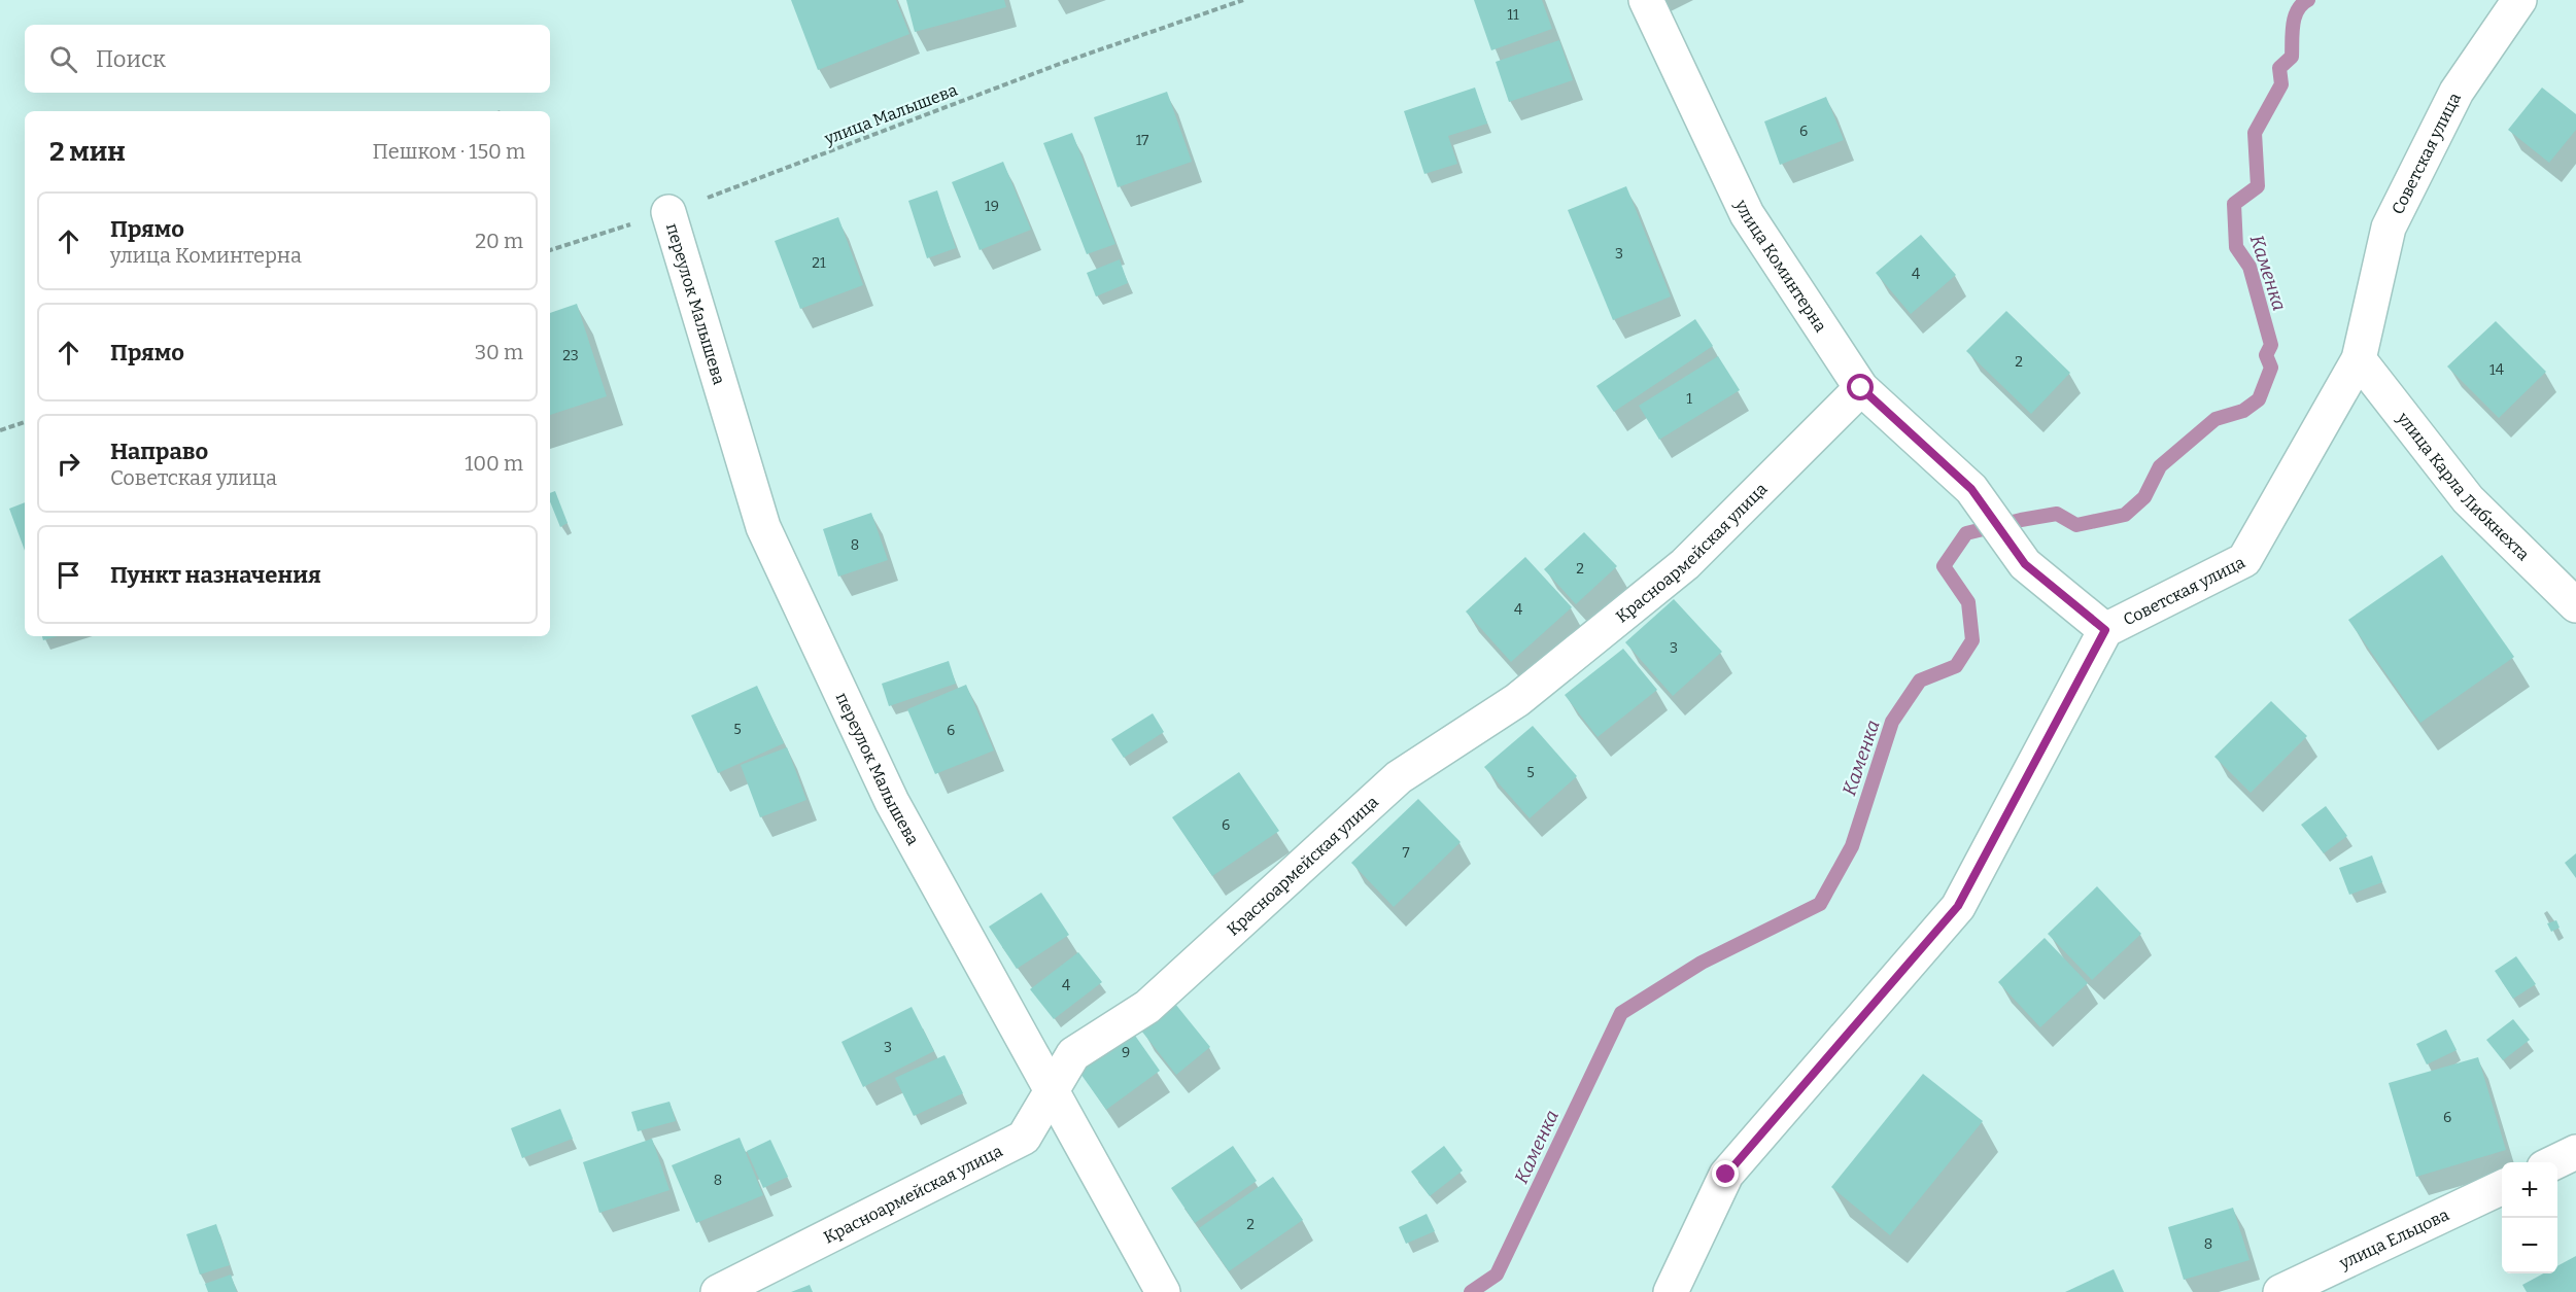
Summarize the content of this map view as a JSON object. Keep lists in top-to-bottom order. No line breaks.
{"streets":{"street":["Советская улица","улица Коминтерна","переулок Малышева","улица Карла Либкнехта","Красноармейская улица","улица Ельцова"],"path":["улица Малышева"]},"crossings":[["улица Малышева","переулок Малышева"],["Советская улица","улица Коминтерна"],["Советская улица","улица Карла Либкнехта"],["улица Коминтерна","Красноармейская улица"],["переулок Малышева","Красноармейская улица"]],"water":["Каменка"],"house_numbers":["11","6","17","19","3","21","4","23","2","14","1","8","2","4","3","5","6","5","6","7","4","3","9","6","8","2","8"],"page":{"search":"Поиск","heading":["2 мин","Пешком · 150 m"],"list":[["Прямо","улица Коминтерна","20 m"],["Прямо","30 m"],["Направо","Советская улица","100 m"],"Пункт назначения"],"map_buttons":["+","−"]}}
